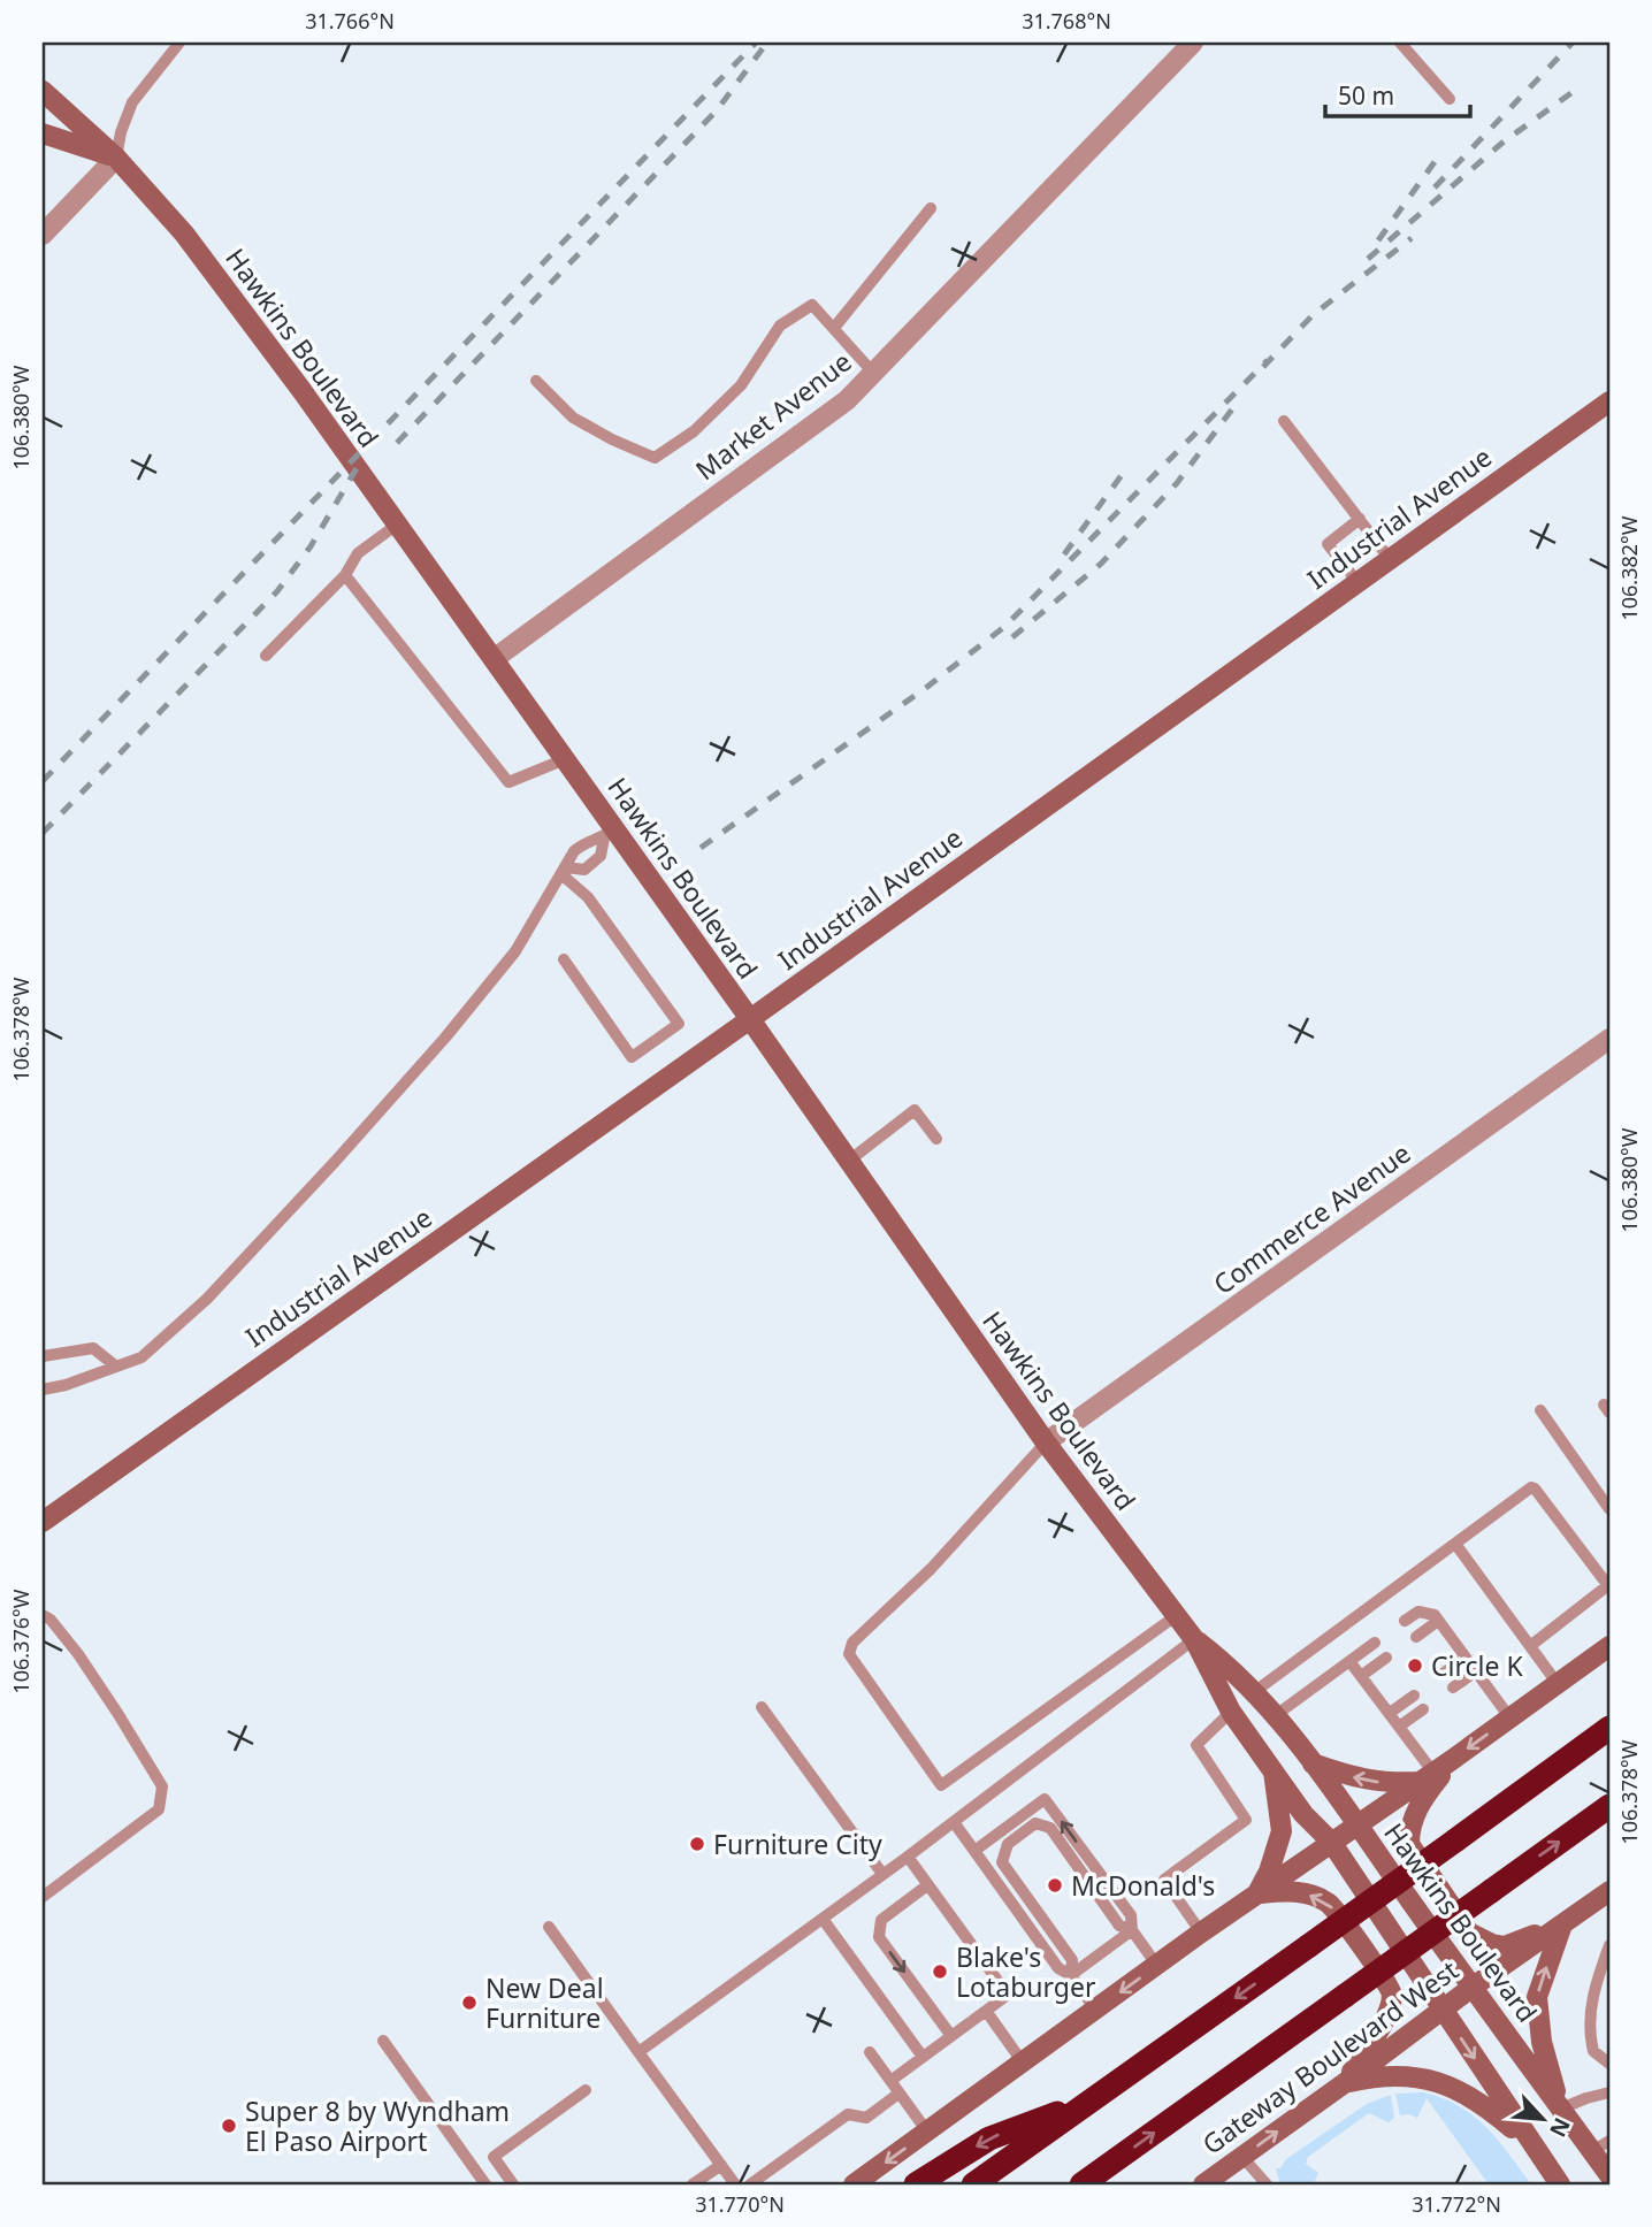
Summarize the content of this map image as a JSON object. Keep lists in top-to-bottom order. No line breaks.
{"streets":{"main road":["Hawkins Boulevard","Industrial Avenue","Gateway Boulevard West"],"street":["Market Avenue","Commerce Avenue"]},"crossings":[["Hawkins Boulevard","Market Avenue"],["Hawkins Boulevard","Industrial Avenue"],["Hawkins Boulevard","Commerce Avenue"],["Hawkins Boulevard","Gateway Boulevard West"]],"places":["Circle K","Furniture City","McDonald's","Blake's Lotaburger","New Deal Furniture","Super 8 by Wyndham El Paso Airport"],"scale_bar":"50 m","north":"bottom right","coordinates":["31.766°N","31.768°N","106.380°W","106.382°W","106.378°W","106.376°W","31.770°N","31.772°N"]}
